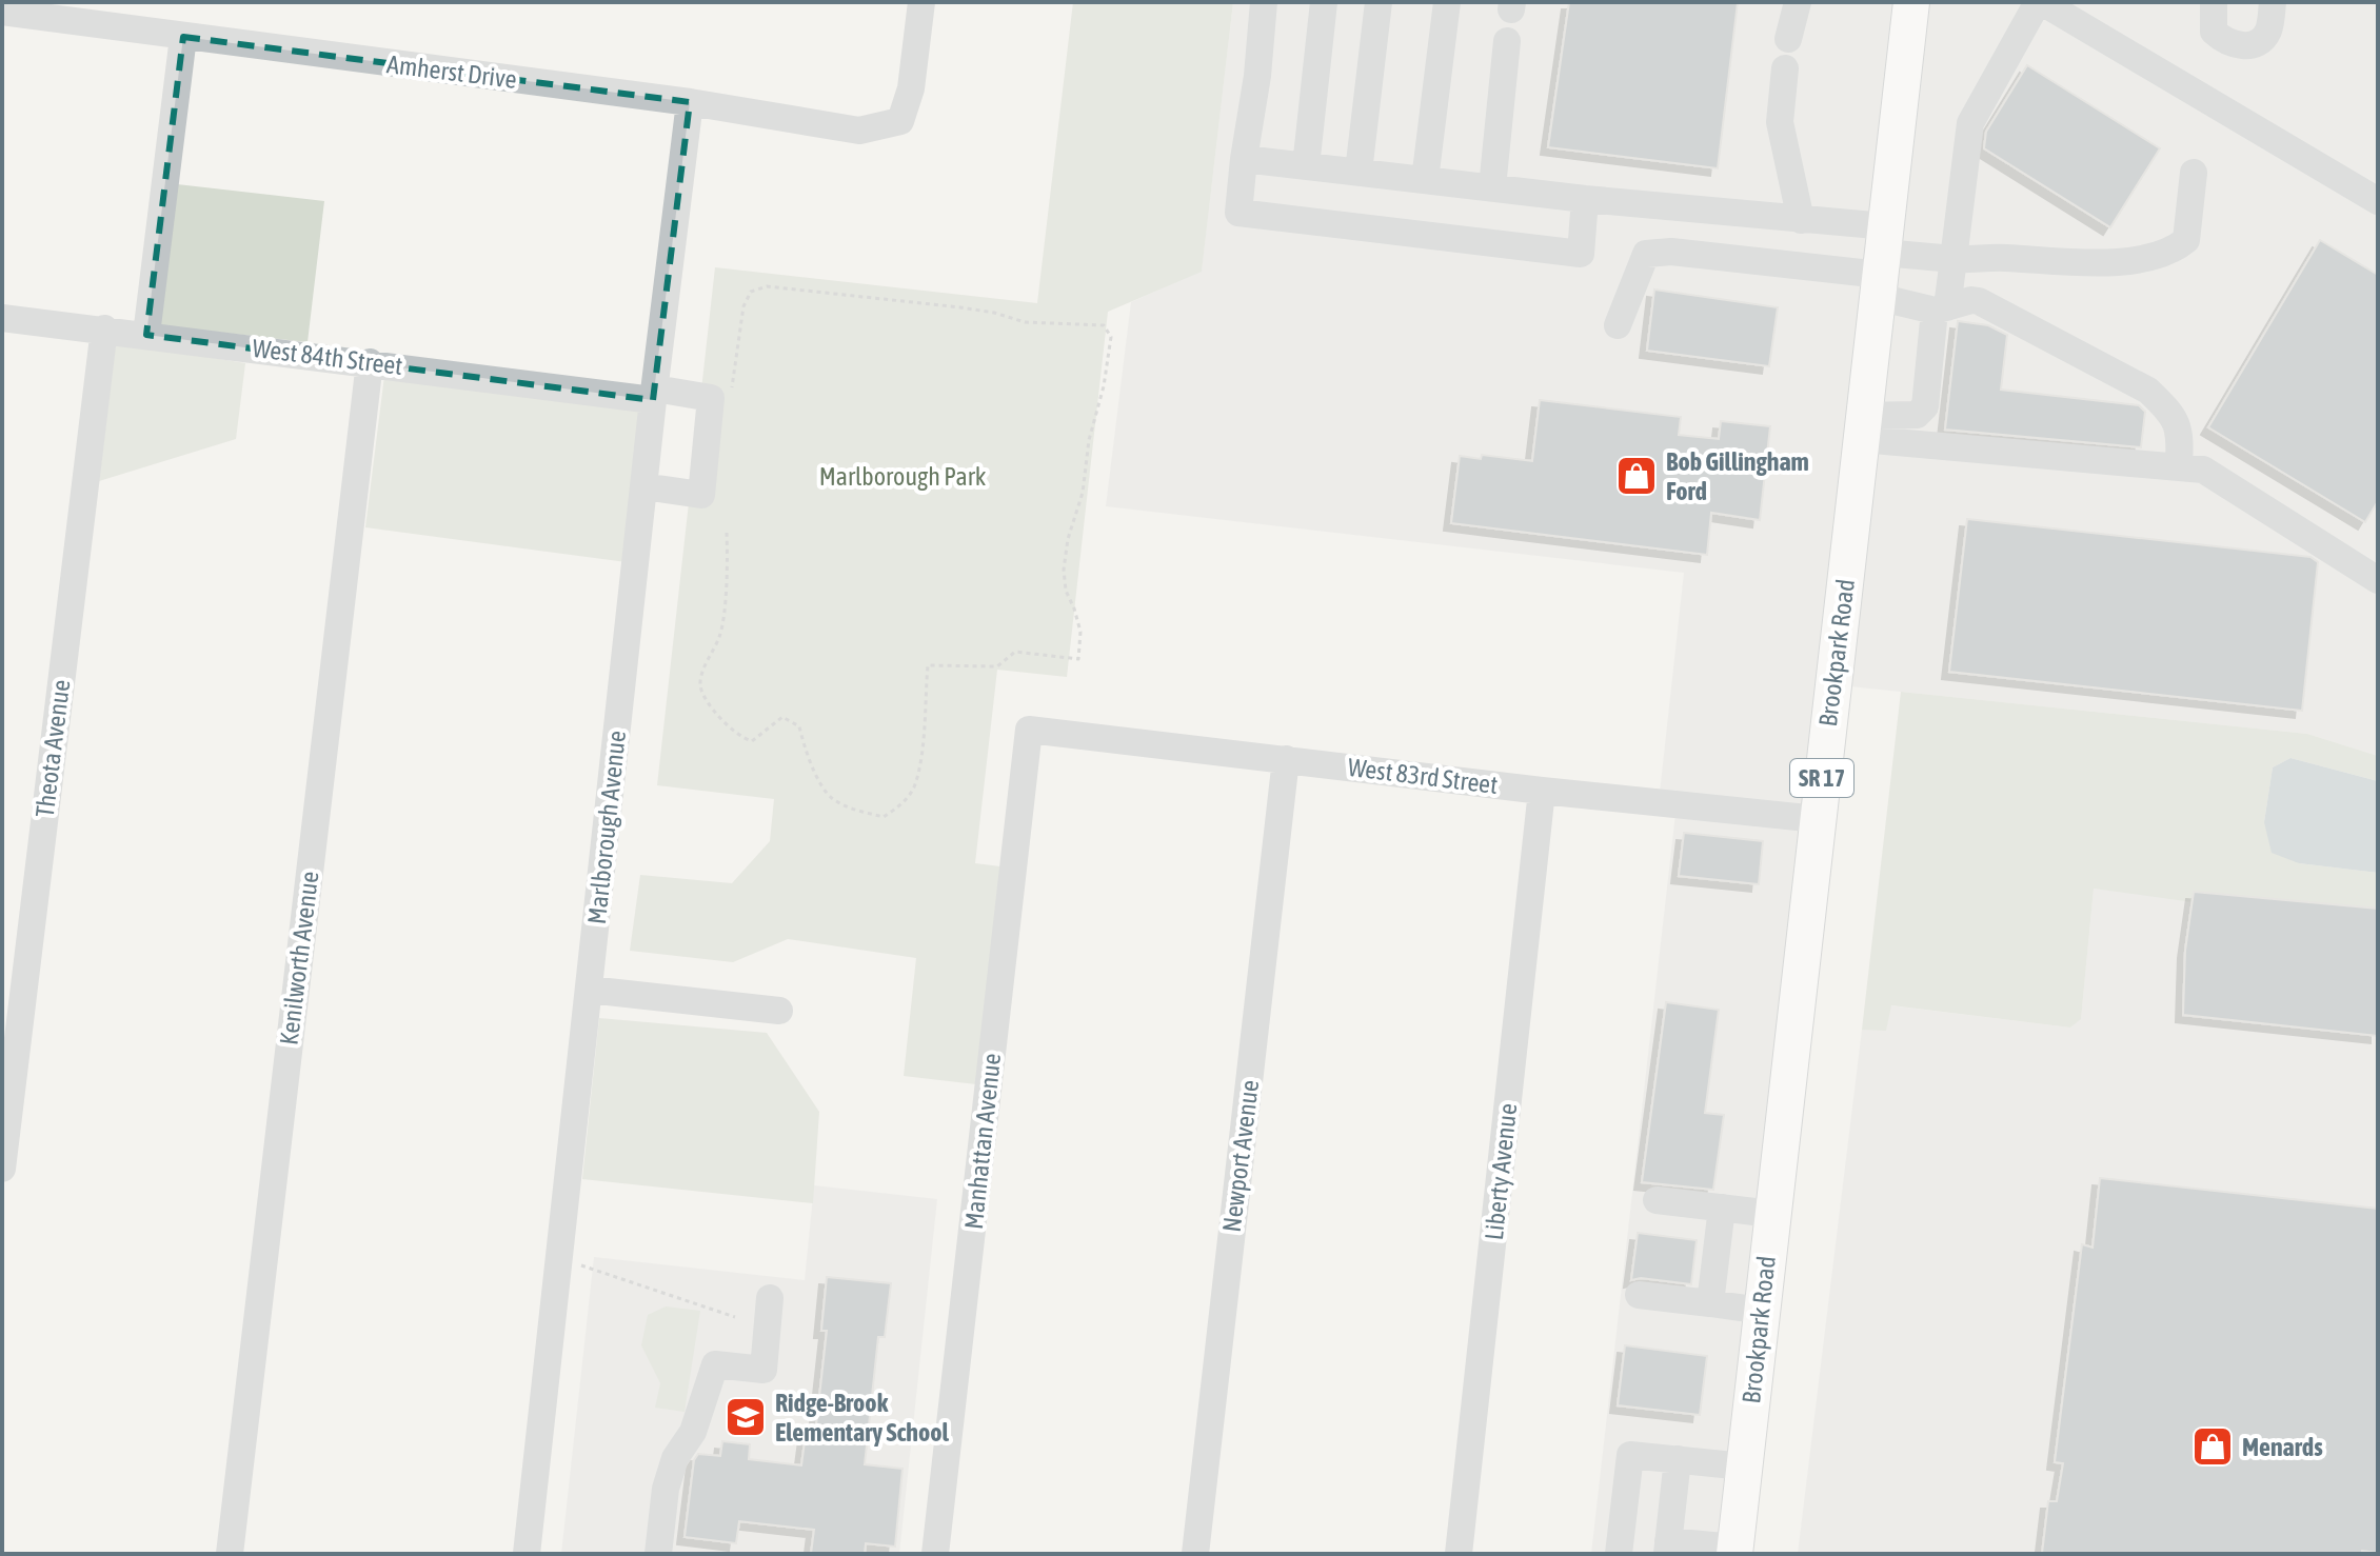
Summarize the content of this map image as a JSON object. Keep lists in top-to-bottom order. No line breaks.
{"streets":{"main road":["Brookpark Road","SR 17"],"street":["Amherst Drive","West 84th Street","Theota Avenue","West 83rd Street","Marlborough Avenue","Kenilworth Avenue","Manhattan Avenue","Newport Avenue","Liberty Avenue"]},"crossings":[["Amherst Drive","Marlborough Avenue"],["West 84th Street","Theota Avenue"],["West 84th Street","Marlborough Avenue"],["West 84th Street","Kenilworth Avenue"],["Brookpark Road","West 83rd Street"],["West 83rd Street","Manhattan Avenue"],["West 83rd Street","Newport Avenue"],["West 83rd Street","Liberty Avenue"]],"parks":["Marlborough Park"],"places":{"shop":["Bob Gillingham Ford","Menards"],"school or university":["Ridge-Brook Elementary School"]}}
